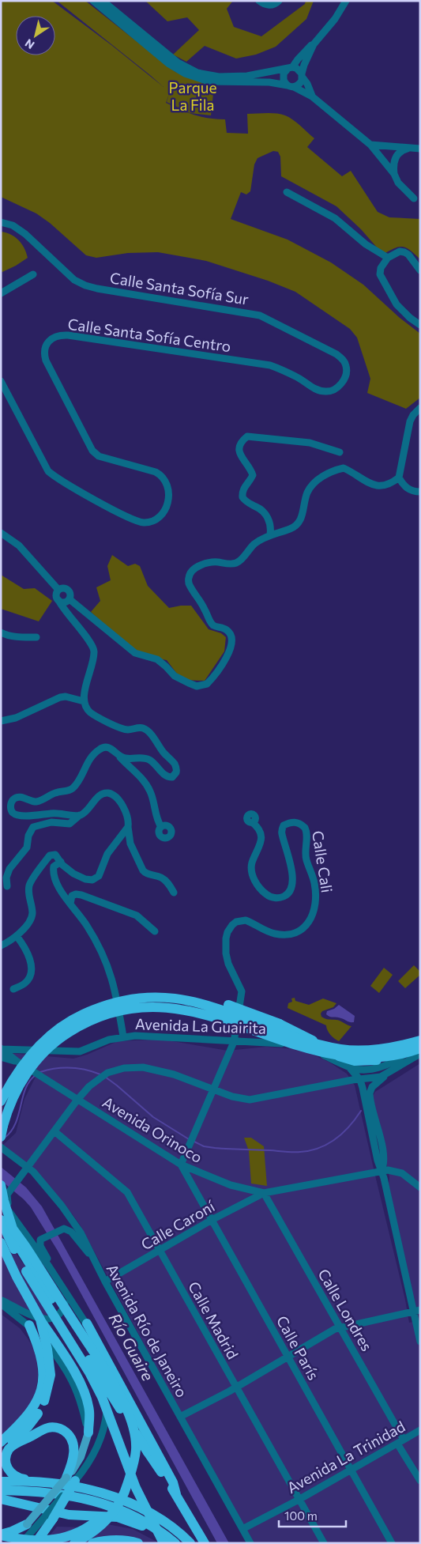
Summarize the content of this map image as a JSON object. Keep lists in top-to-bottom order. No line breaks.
{"streets":{"street":["Calle Santa Sofía Sur","Calle Santa Sofía Centro","Calle Cali","Avenida La Guairita","Avenida Orinoco","Calle Caroní","Calle Londres","Calle Madrid","Avenida Río de Janeiro","Calle París","Avenida La Trinidad"]},"crossings":[["Calle Santa Sofía Sur","Calle Santa Sofía Centro"],["Calle Cali","Avenida La Guairita"],["Calle Cali","Avenida Orinoco"],["Calle Cali","Calle París"],["Avenida Orinoco","Calle Caroní"],["Avenida Orinoco","Calle Londres"],["Avenida Orinoco","Calle París"],["Calle Caroní","Calle Londres"],["Calle Caroní","Calle Madrid"],["Calle Caroní","Avenida Río de Janeiro"],["Calle Caroní","Calle París"],["Calle Londres","Avenida La Trinidad"],["Calle Madrid","Avenida La Trinidad"],["Avenida Río de Janeiro","Avenida La Trinidad"],["Calle París","Avenida La Trinidad"]],"water":["Río Guaire"],"parks":["Parque La Fila"],"scale_bar":"100 m","north":"bottom left"}
